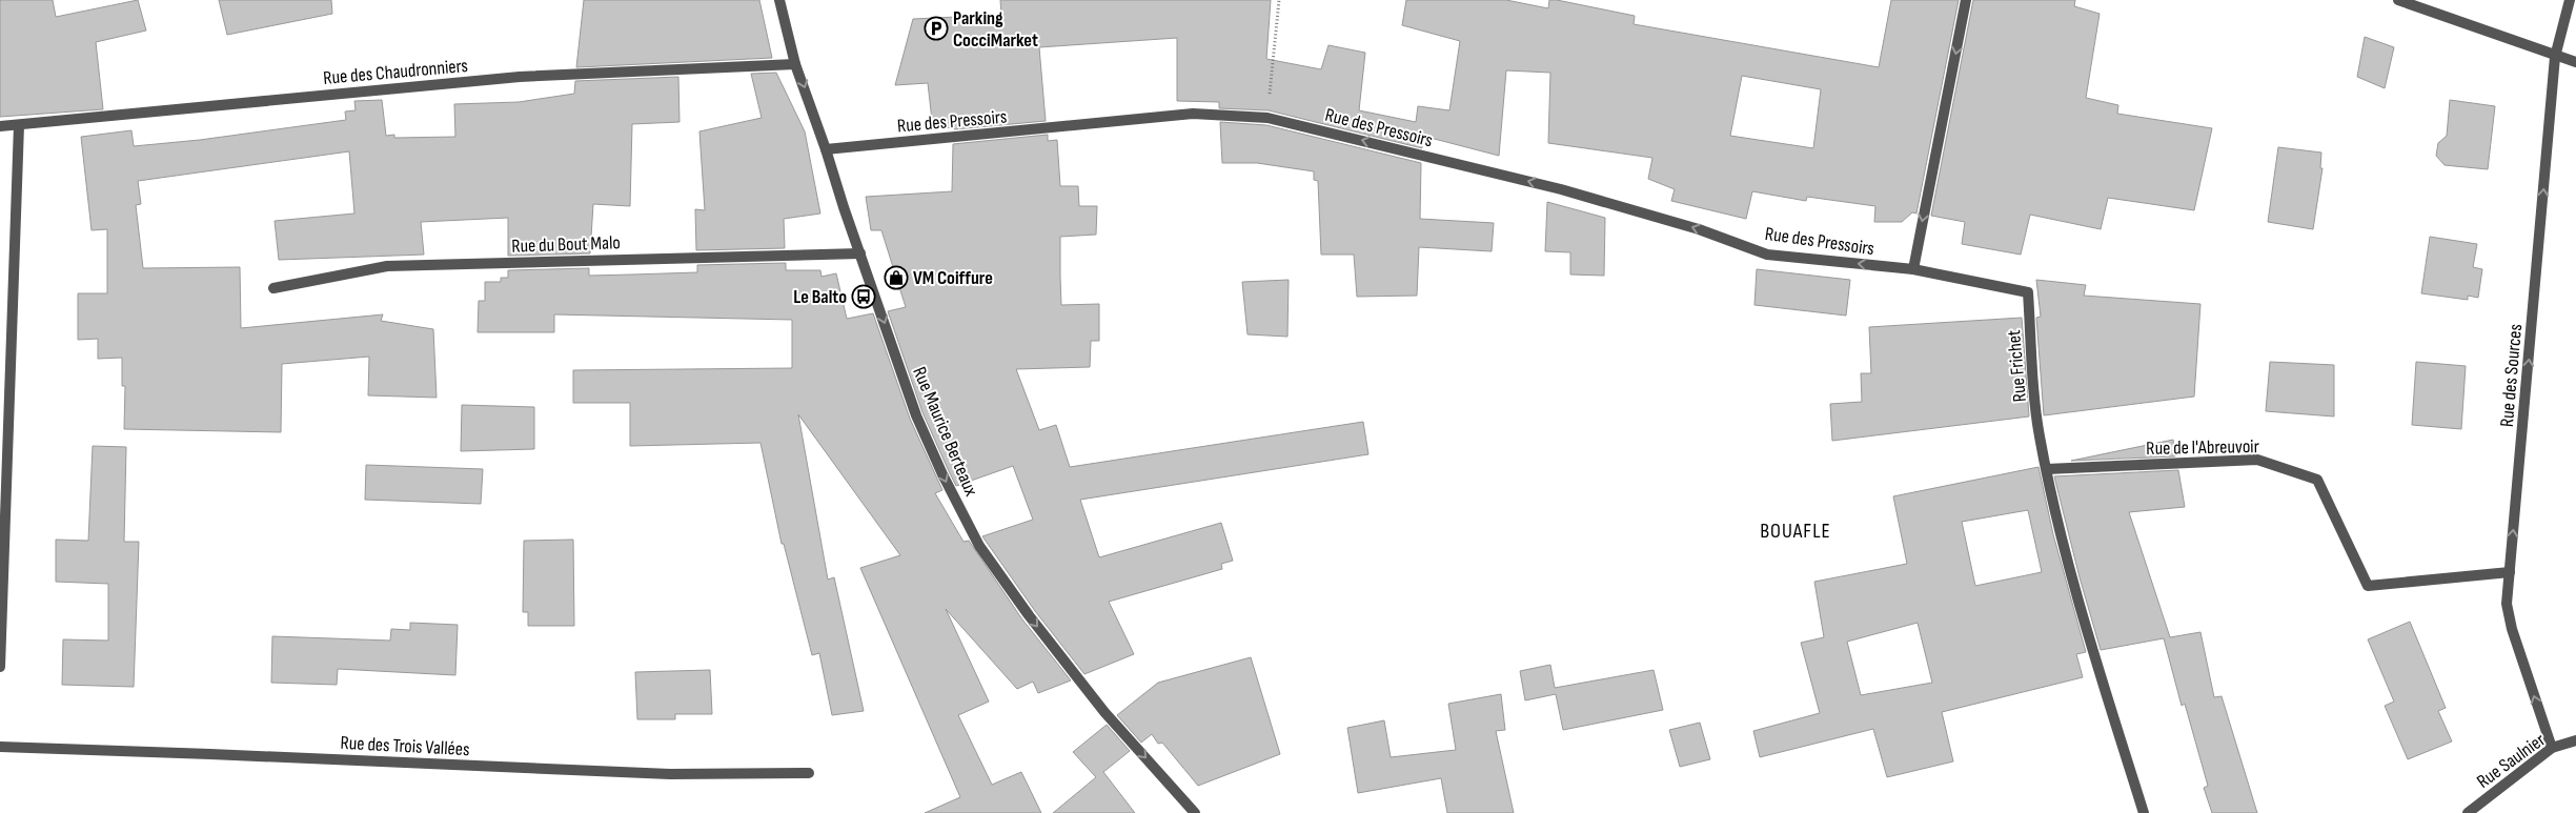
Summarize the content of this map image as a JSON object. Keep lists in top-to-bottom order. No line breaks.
{"streets":{"street":["Rue des Chaudronniers","Rue des Pressoirs","Rue du Bout Malo","Rue Frichet","Rue des Sources","Rue Maurice Berteaux","Rue de l'Abreuvoir","Rue des Trois Vallées","Rue Saulnier"]},"crossings":[["Rue des Chaudronniers","Rue Maurice Berteaux"],["Rue des Pressoirs","Rue Frichet"],["Rue des Pressoirs","Rue Maurice Berteaux"],["Rue du Bout Malo","Rue Maurice Berteaux"],["Rue Frichet","Rue de l'Abreuvoir"],["Rue des Sources","Rue de l'Abreuvoir"],["Rue des Sources","Rue Saulnier"]],"one_way":["Rue des Pressoirs","Rue des Sources","Rue Maurice Berteaux"],"districts":["BOUAFLE"],"places":{"parking":["Parking CocciMarket"],"shop":["VM Coiffure"],"bus stop":["Le Balto"]}}
